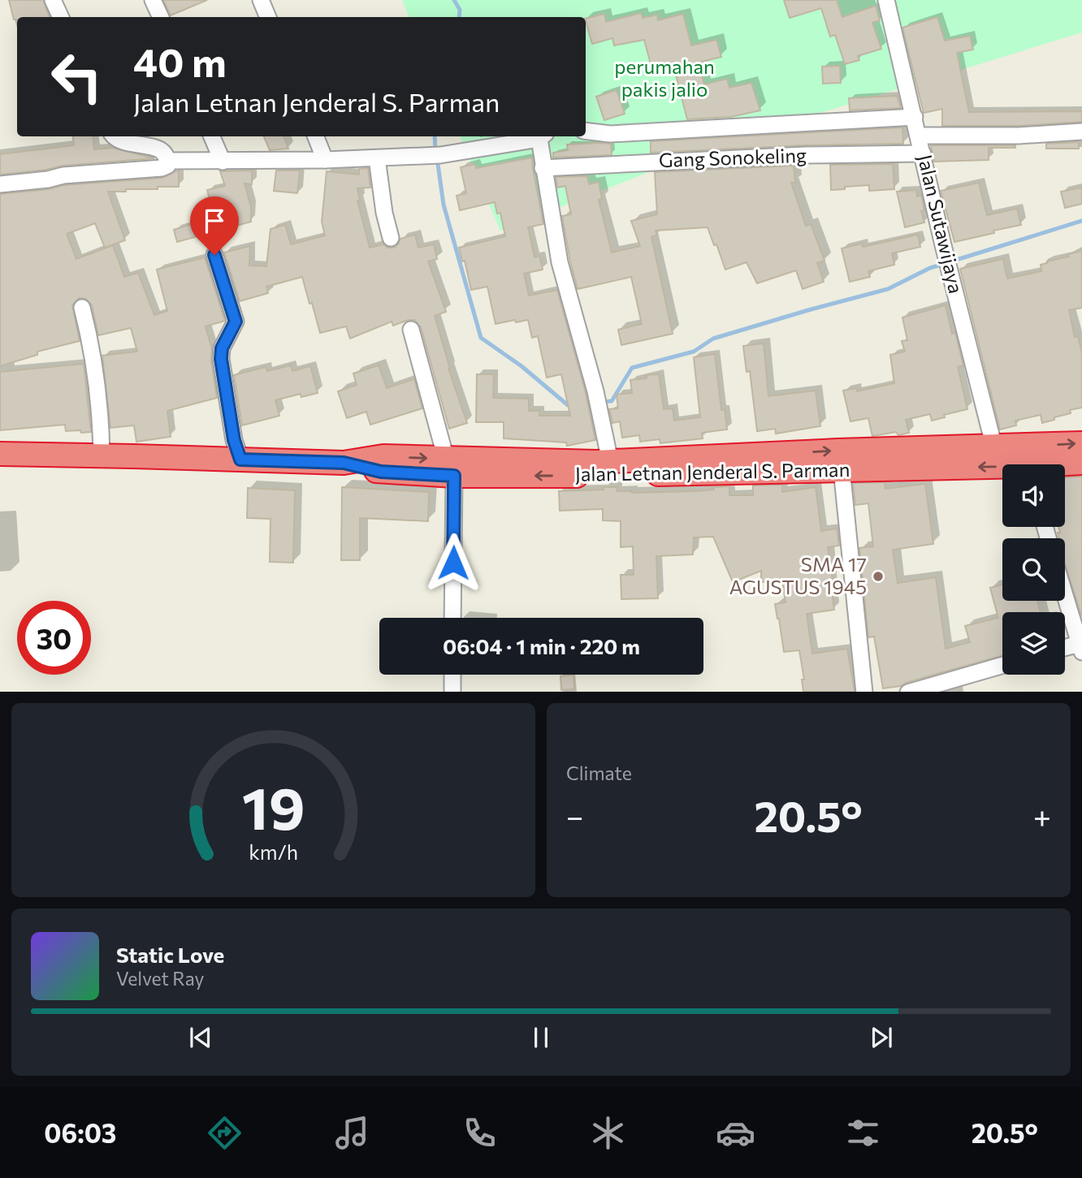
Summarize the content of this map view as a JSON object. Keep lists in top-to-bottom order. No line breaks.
{"streets":{"highway":["Jalan Letnan Jenderal S. Parman"],"street":["Gang Sonokeling","Jalan Sutawijaya"]},"crossings":[["Gang Sonokeling","Jalan Sutawijaya"],["Jalan Sutawijaya","Jalan Letnan Jenderal S. Parman"]],"parks":["perumahan pakis jalio"],"places":["SMA 17 AGUSTUS 1945"],"page":{"turn":["40 m","Jalan Letnan Jenderal S. Parman"],"limit":"30","trip":"06:04 · 1 min · 220 m","tile":"Climate","heat":["−","20.5°","+"],"song":["Static Love","Velvet Ray"],"tabs":["06:03","20.5°"],"gauge":["19","km/h"]}}
